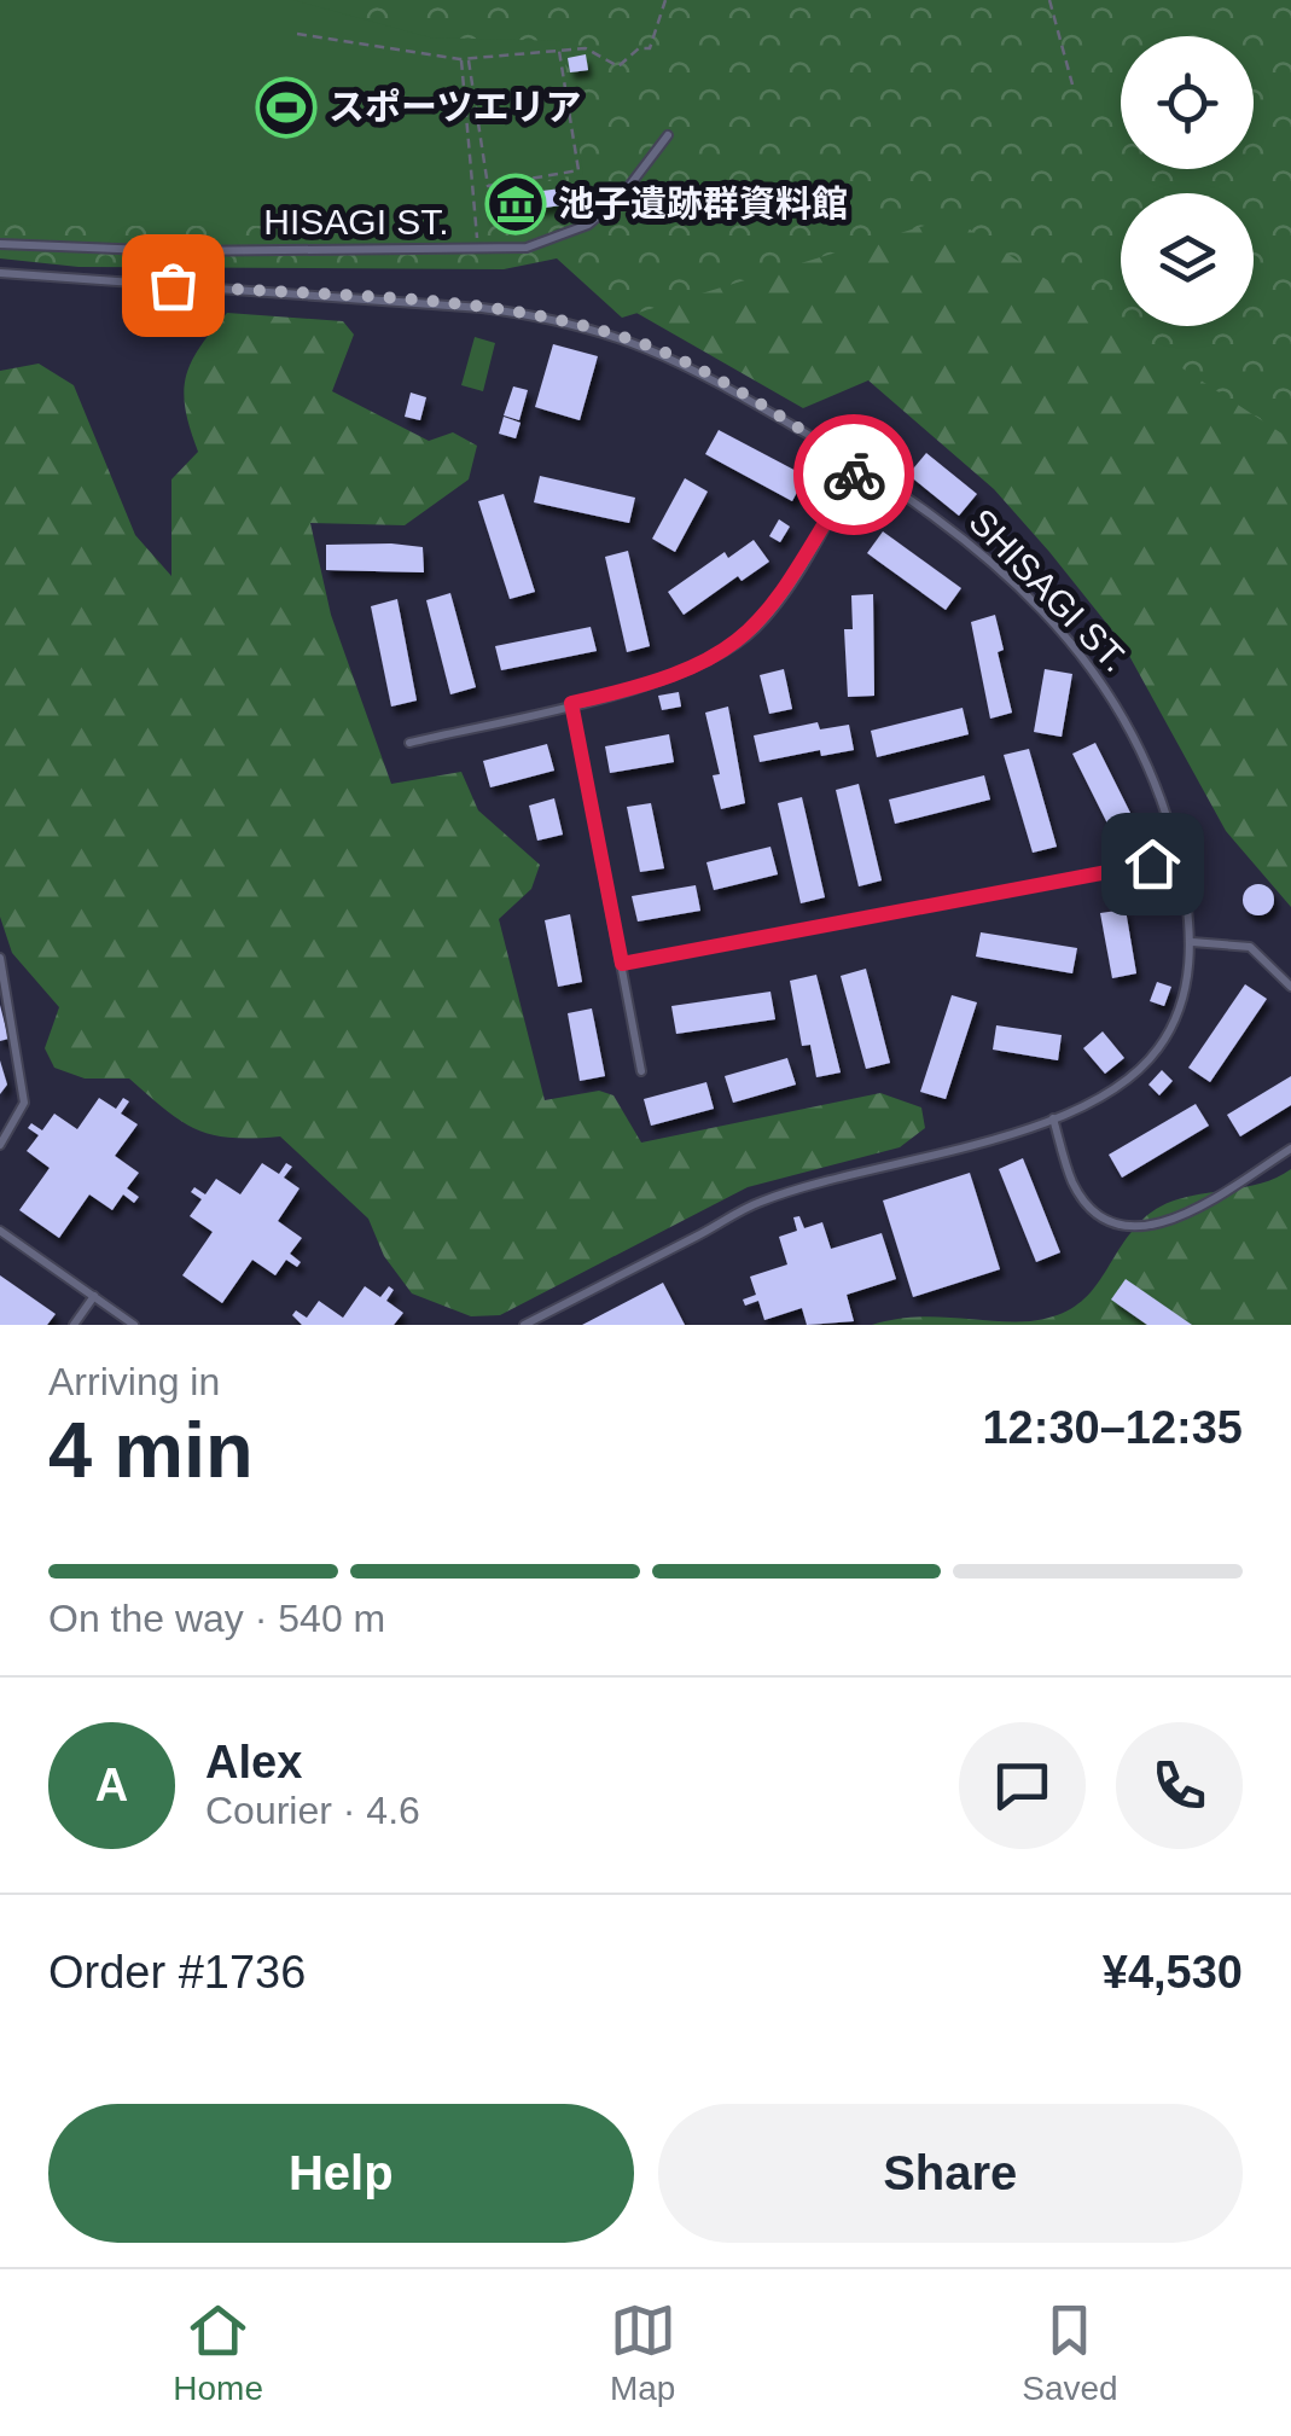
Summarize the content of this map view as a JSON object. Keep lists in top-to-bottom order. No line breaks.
{"streets":{"lane":["HISAGI ST.","SHISAGI ST."]},"places":{"sports":["スポーツエリア"],"museum":["池子遺跡群資料館"]},"page":{"heading":["4 min","Arriving in","12:30–12:35"],"panel":["Alex","Courier · 4.6","Order #1736","¥4,530"],"bar":"On the way · 540 m","round":"A","buttons":["Help","Share"],"tabs":["Home","Map","Saved"]}}
